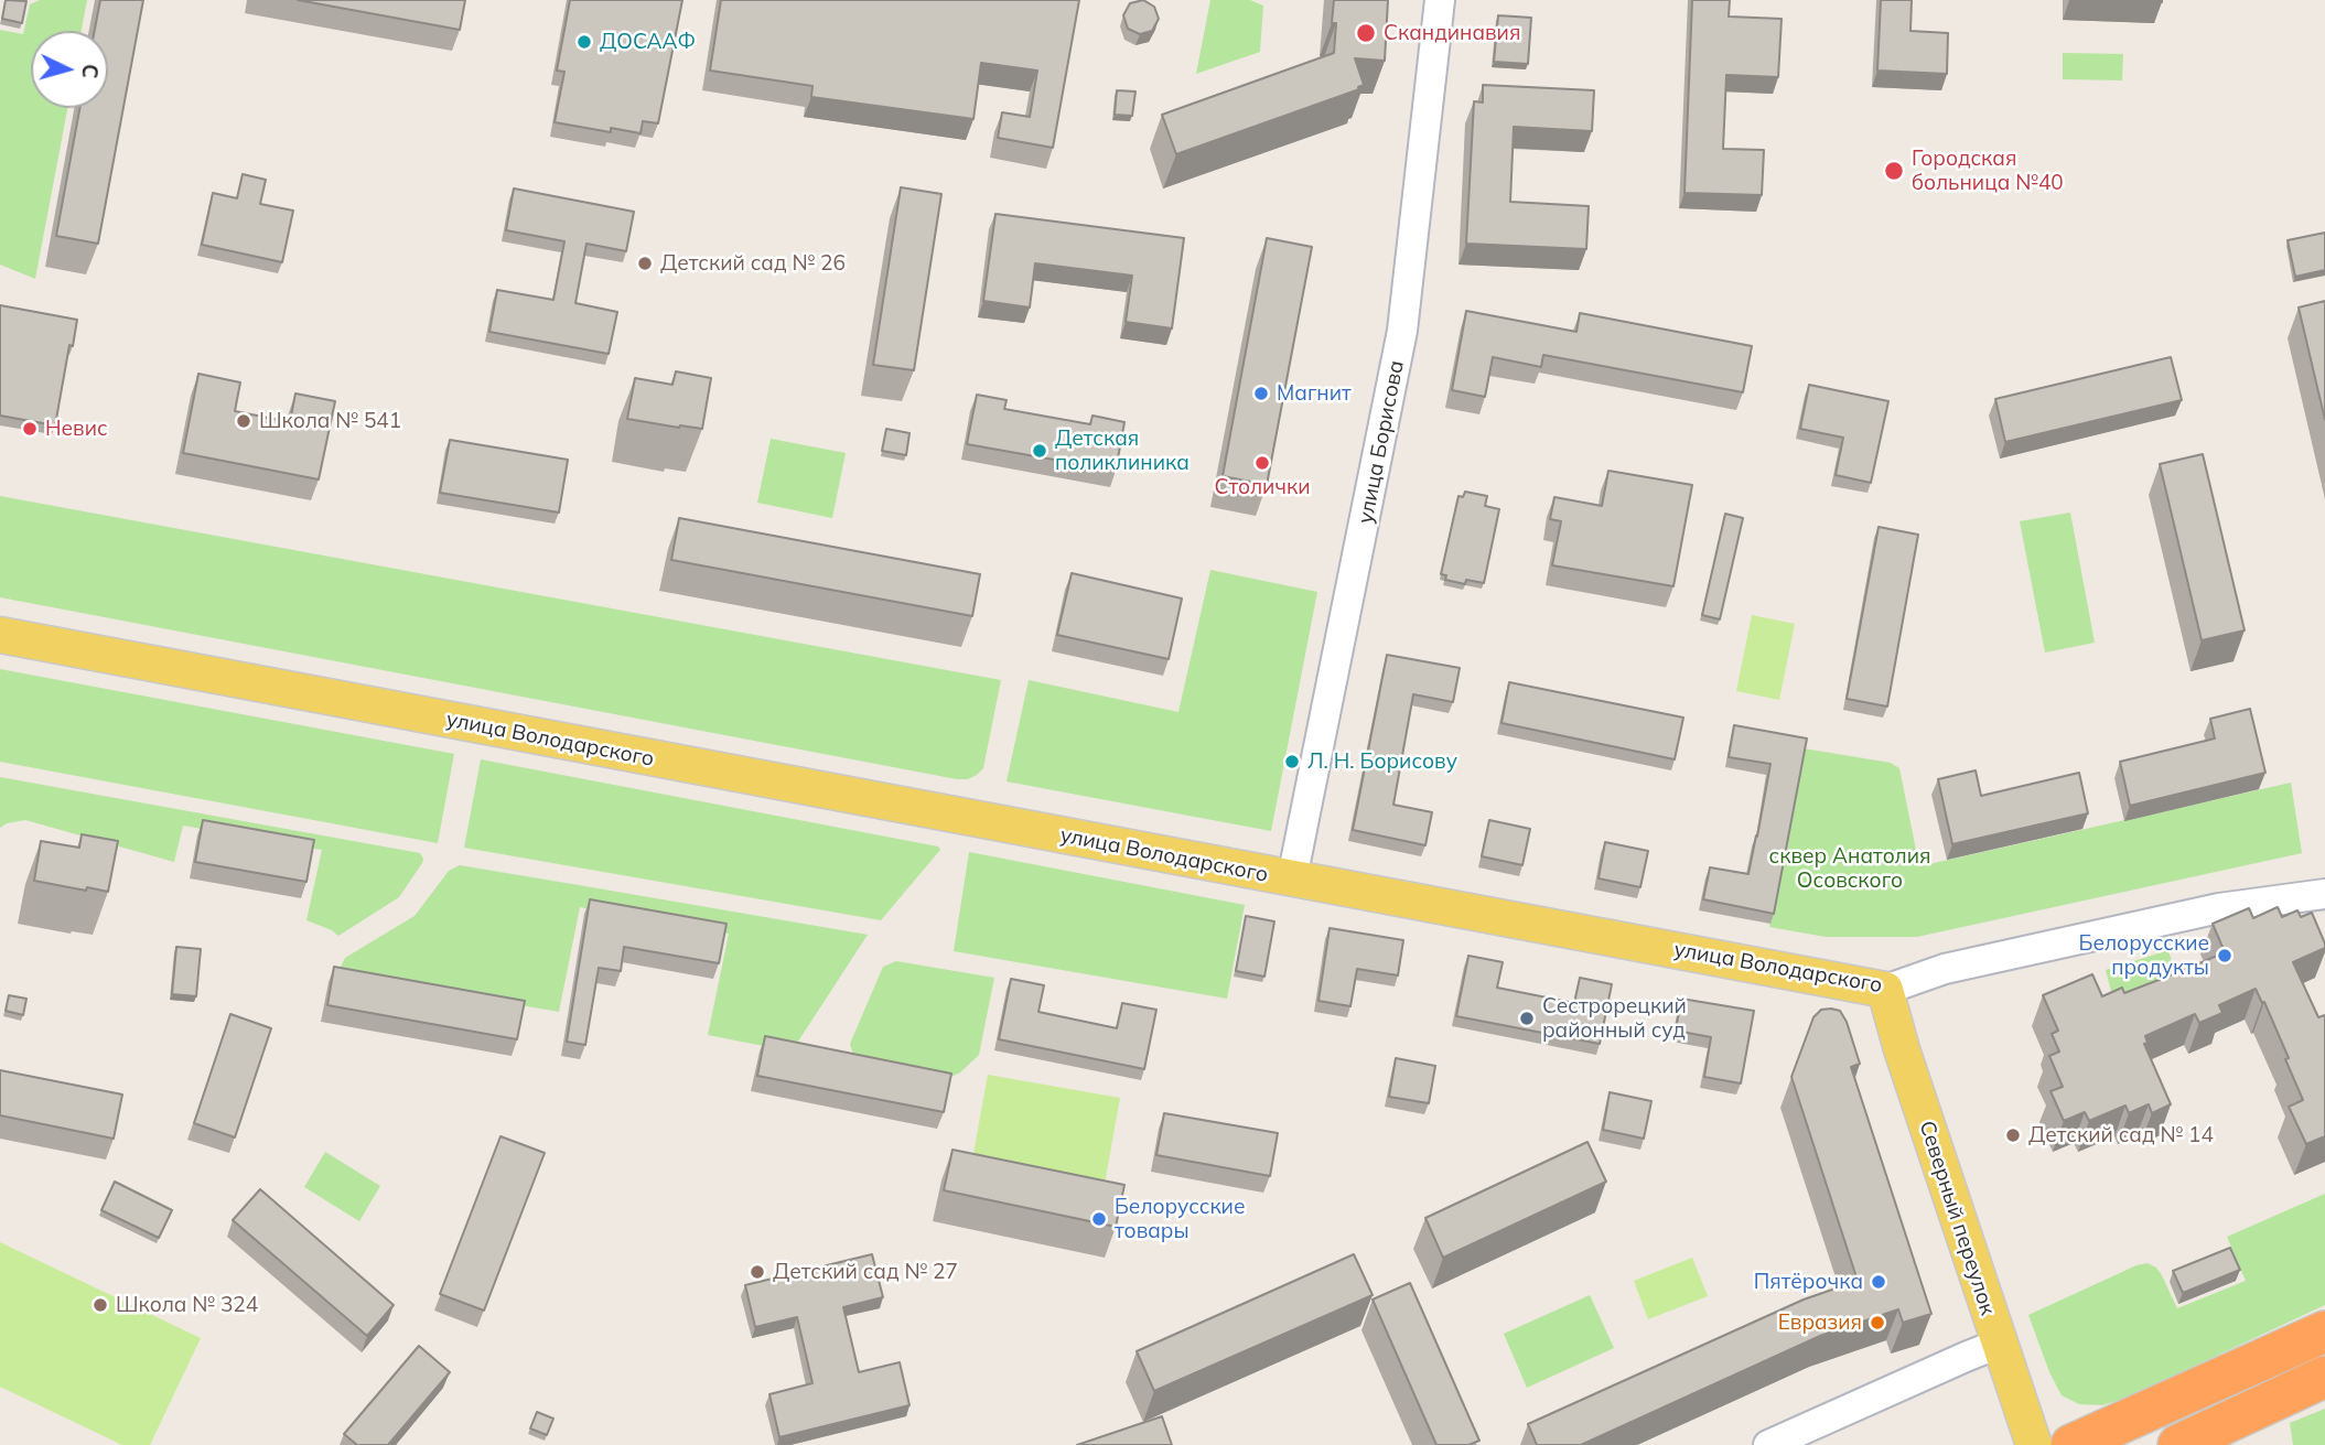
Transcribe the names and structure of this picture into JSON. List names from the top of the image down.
{
  "streets": {
    "main road": ["улица Володарского", "Северный переулок"],
    "street": ["улица Борисова"]
  },
  "crossings": [
    ["улица Борисова", "улица Володарского"],
    ["улица Володарского", "Северный переулок"]
  ],
  "parks": ["сквер Анатолия Осовского"],
  "places": [
    "Скандинавия",
    "ДОСААФ",
    "Городская больница №40",
    "Детский сад № 26",
    "Магнит",
    "Школа № 541",
    "Невис",
    "Детская поликлиника",
    "Столички",
    "Л. Н. Борисову",
    "Белорусские продукты",
    "Сестрорецкий районный суд",
    "Детский сад № 14",
    "Белорусские товары",
    "Детский сад № 27",
    "Пятёрочка",
    "Школа № 324",
    "Евразия"
  ],
  "north": "right"
}
